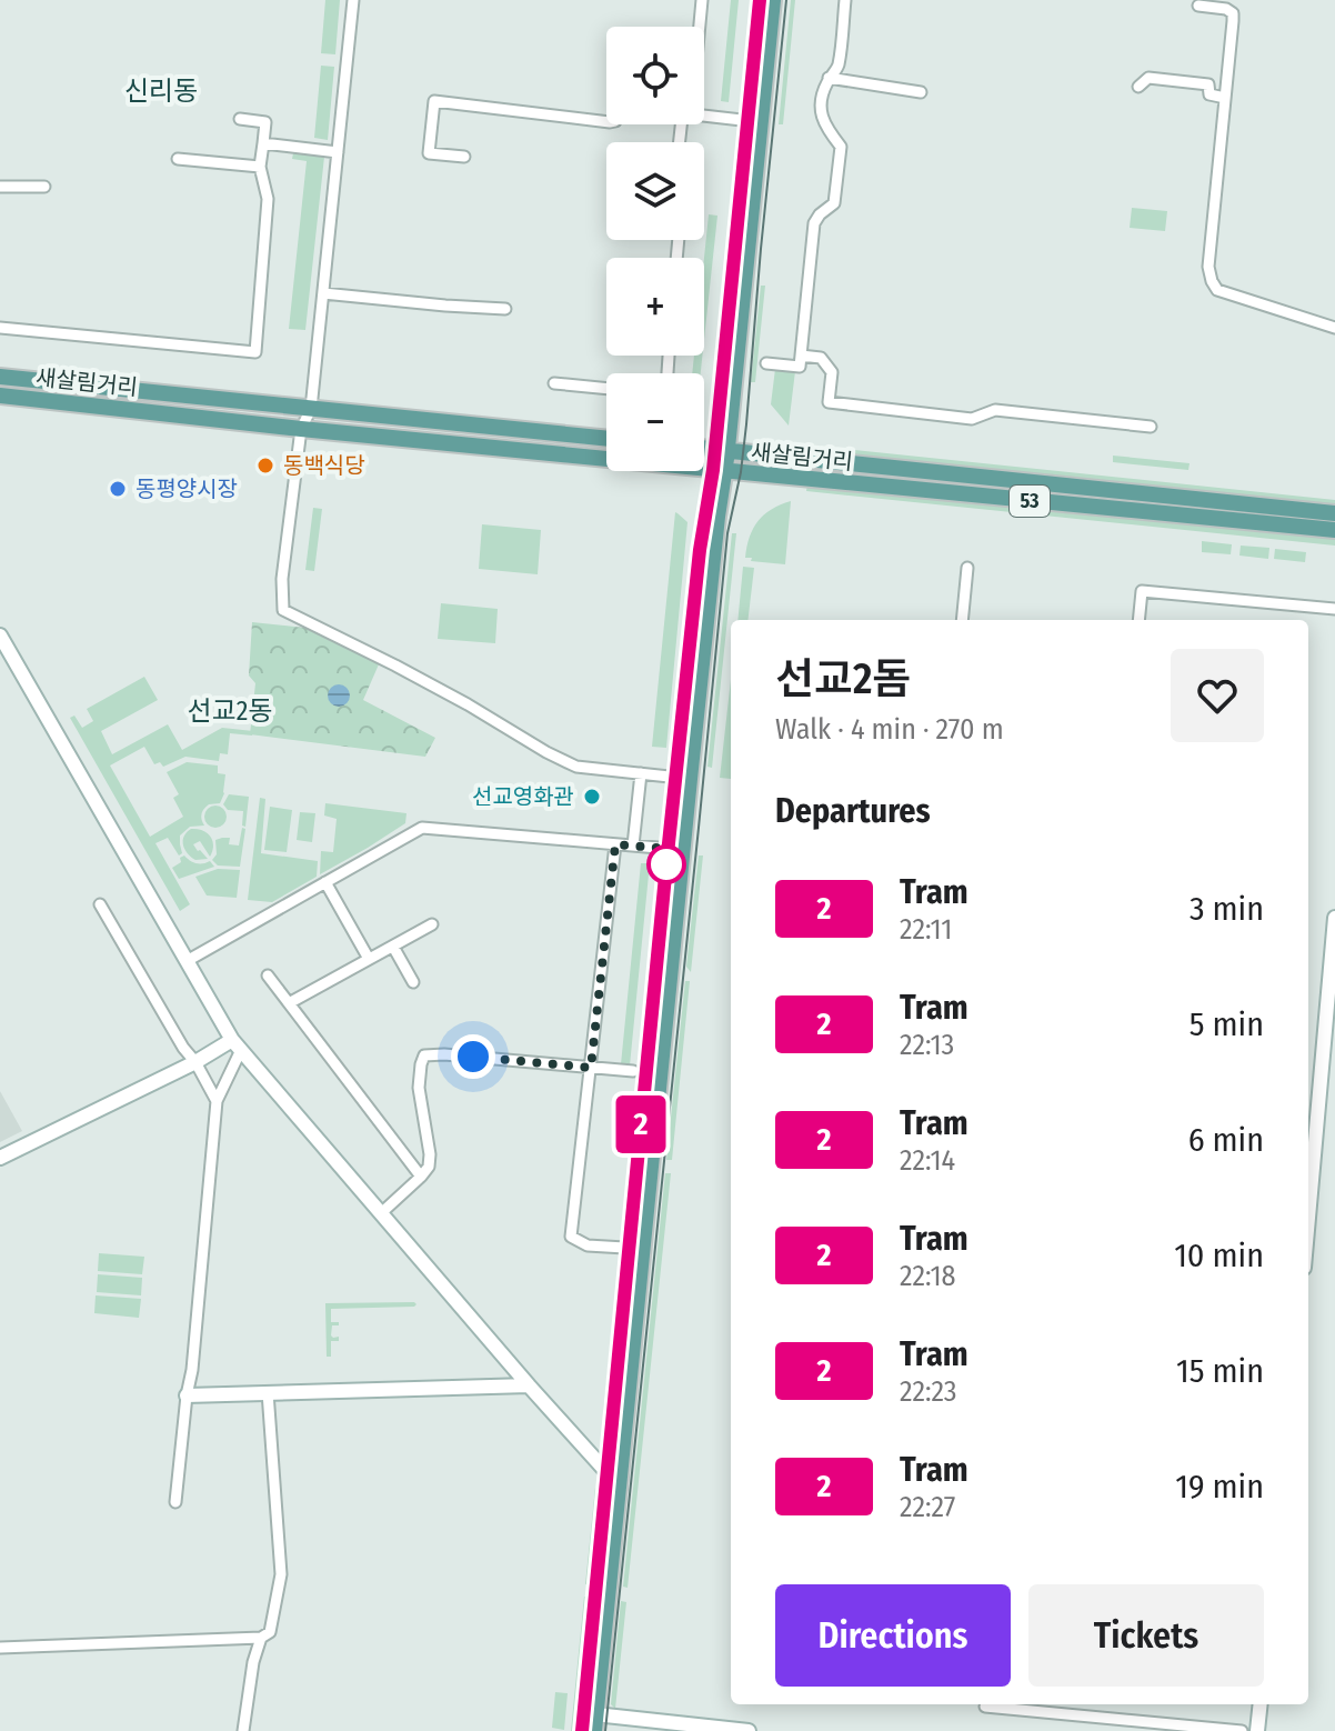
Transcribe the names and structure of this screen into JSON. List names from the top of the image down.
{
  "streets": {
    "main road": ["새살림거리", "53"]
  },
  "districts": ["신리동", "선교2동"],
  "places": ["동백식당", "동평양시장", "선교영화관"],
  "lines": ["tram line 2"],
  "page": {
    "on_map": "2",
    "map_buttons": ["+", "−"],
    "heading": [
      ["선교2돔", "Walk · 4 min · 270 m"],
      "Departures"
    ],
    "list": [
      {
        "mark": "2",
        "name": "Tram",
        "note": "22:11",
        "value": "3 min"
      },
      {
        "mark": "2",
        "name": "Tram",
        "note": "22:13",
        "value": "5 min"
      },
      {
        "mark": "2",
        "name": "Tram",
        "note": "22:14",
        "value": "6 min"
      },
      {
        "mark": "2",
        "name": "Tram",
        "note": "22:18",
        "value": "10 min"
      },
      {
        "mark": "2",
        "name": "Tram",
        "note": "22:23",
        "value": "15 min"
      },
      {
        "mark": "2",
        "name": "Tram",
        "note": "22:27",
        "value": "19 min"
      }
    ],
    "buttons": ["Directions", "Tickets"]
  }
}
